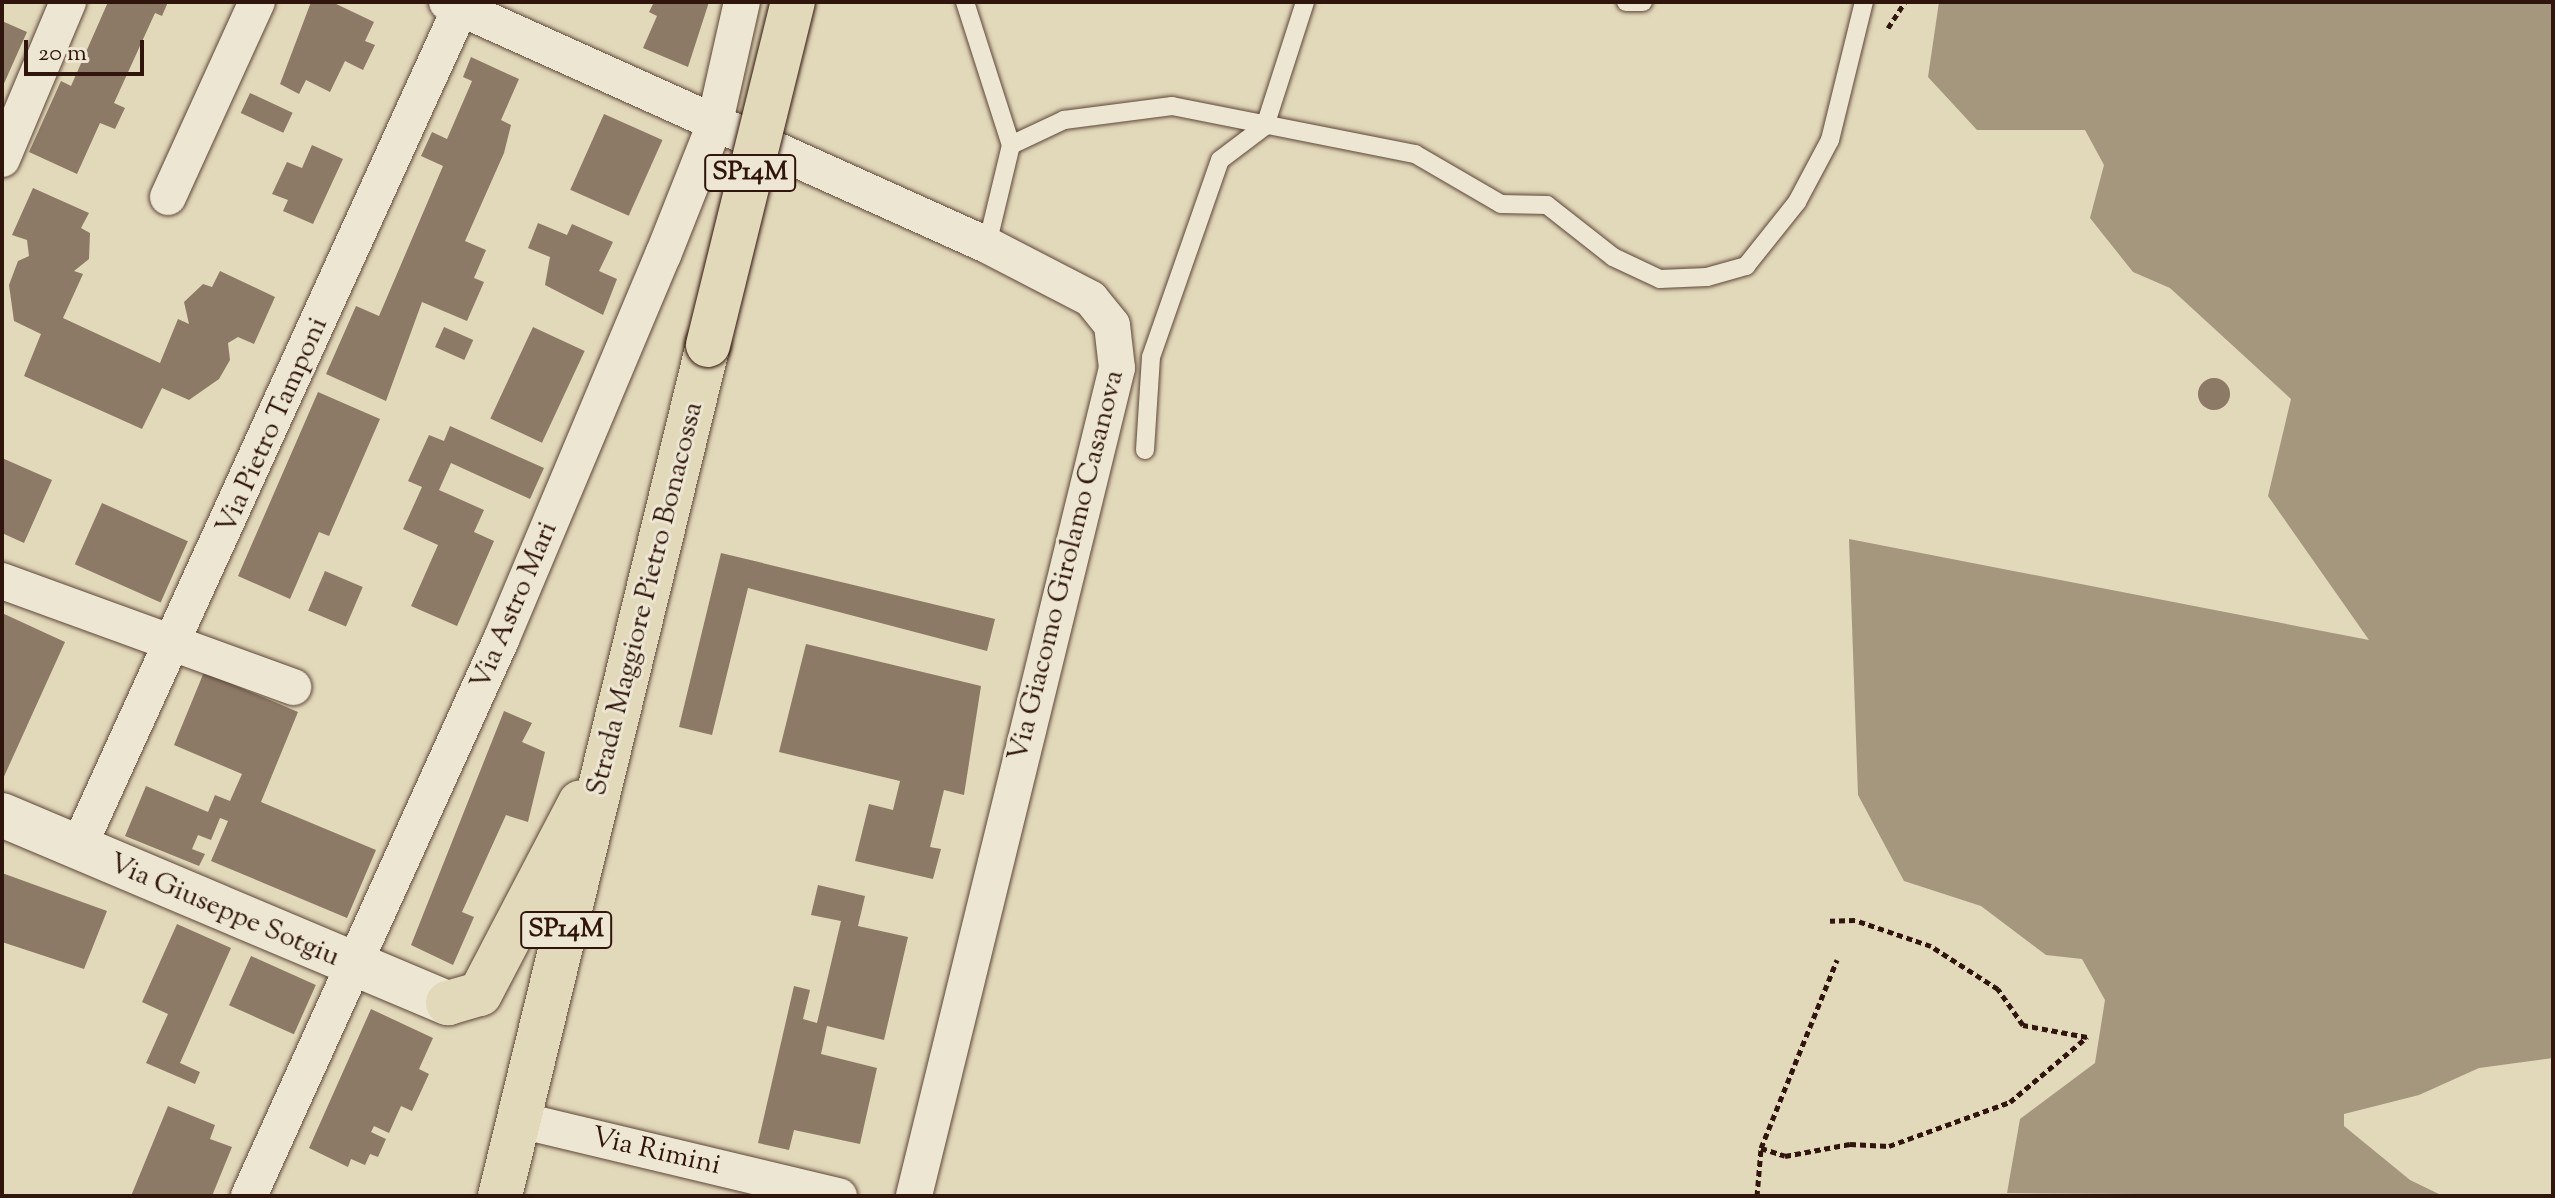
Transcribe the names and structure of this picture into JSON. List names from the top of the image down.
{
  "streets": {
    "main road": ["SP14M", "Strada Maggiore Pietro Bonacossa"],
    "street": [
      "Via Pietro Tamponi",
      "Via Giacomo Girolamo Casanova",
      "Via Astro Mari",
      "Via Giuseppe Sotgiu",
      "Via Rimini"
    ]
  },
  "crossings": [
    ["Via Pietro Tamponi", "Via Giacomo Girolamo Casanova"],
    ["Via Pietro Tamponi", "Via Giuseppe Sotgiu"],
    ["Via Giacomo Girolamo Casanova", "Via Astro Mari"],
    ["Strada Maggiore Pietro Bonacossa", "Via Rimini"],
    ["Via Astro Mari", "Via Giuseppe Sotgiu"]
  ],
  "scale_bar": "20 m"
}
